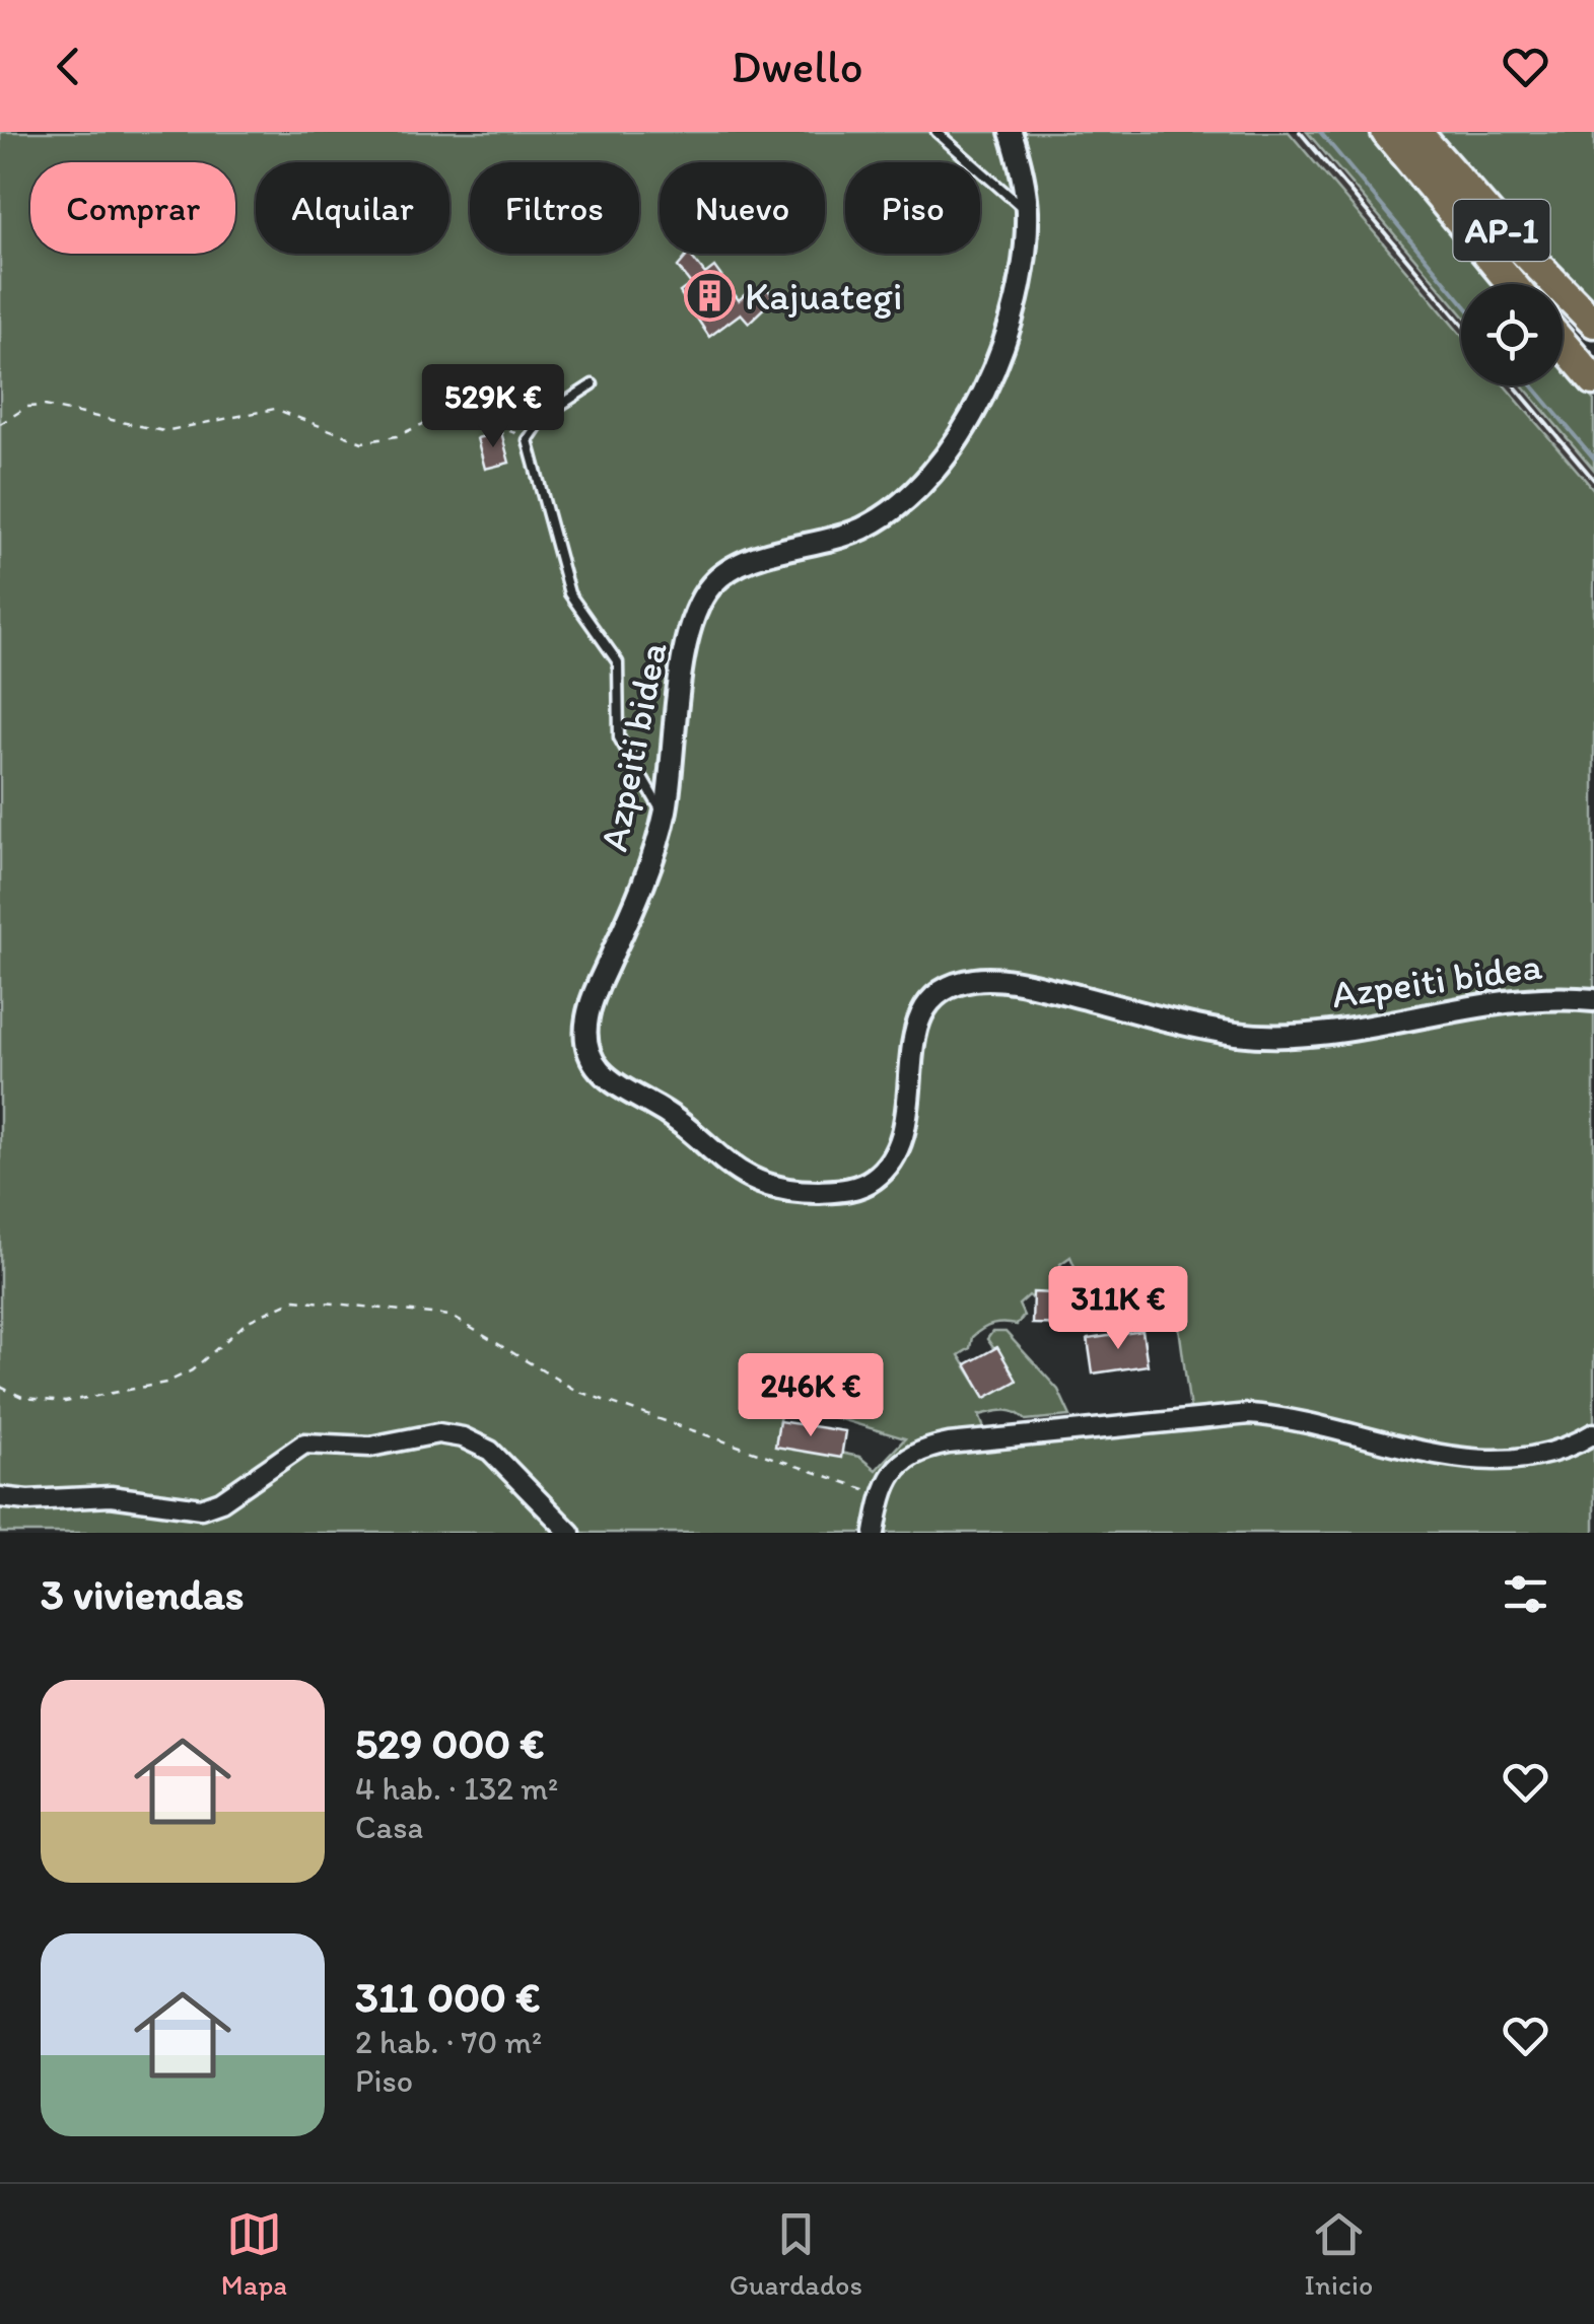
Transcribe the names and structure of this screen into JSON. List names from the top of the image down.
{
  "streets": {
    "highway": ["AP-1"],
    "main road": ["Azpeiti bidea"]
  },
  "places": {
    "building": ["Kajuategi"]
  },
  "page": {
    "header": "Dwello",
    "chip": [
      "Comprar",
      "Alquilar",
      "Filtros",
      "Nuevo",
      "Piso"
    ],
    "price": ["529K €", "311K €", "246K €"],
    "heading": "3 viviendas",
    "list": [
      {
        "name": "529 000 €",
        "note": "4 hab. · 132 m² · Casa"
      },
      {
        "name": "311 000 €",
        "note": "2 hab. · 70 m² · Piso"
      }
    ],
    "tabs": ["Mapa", "Guardados", "Inicio"]
  }
}
